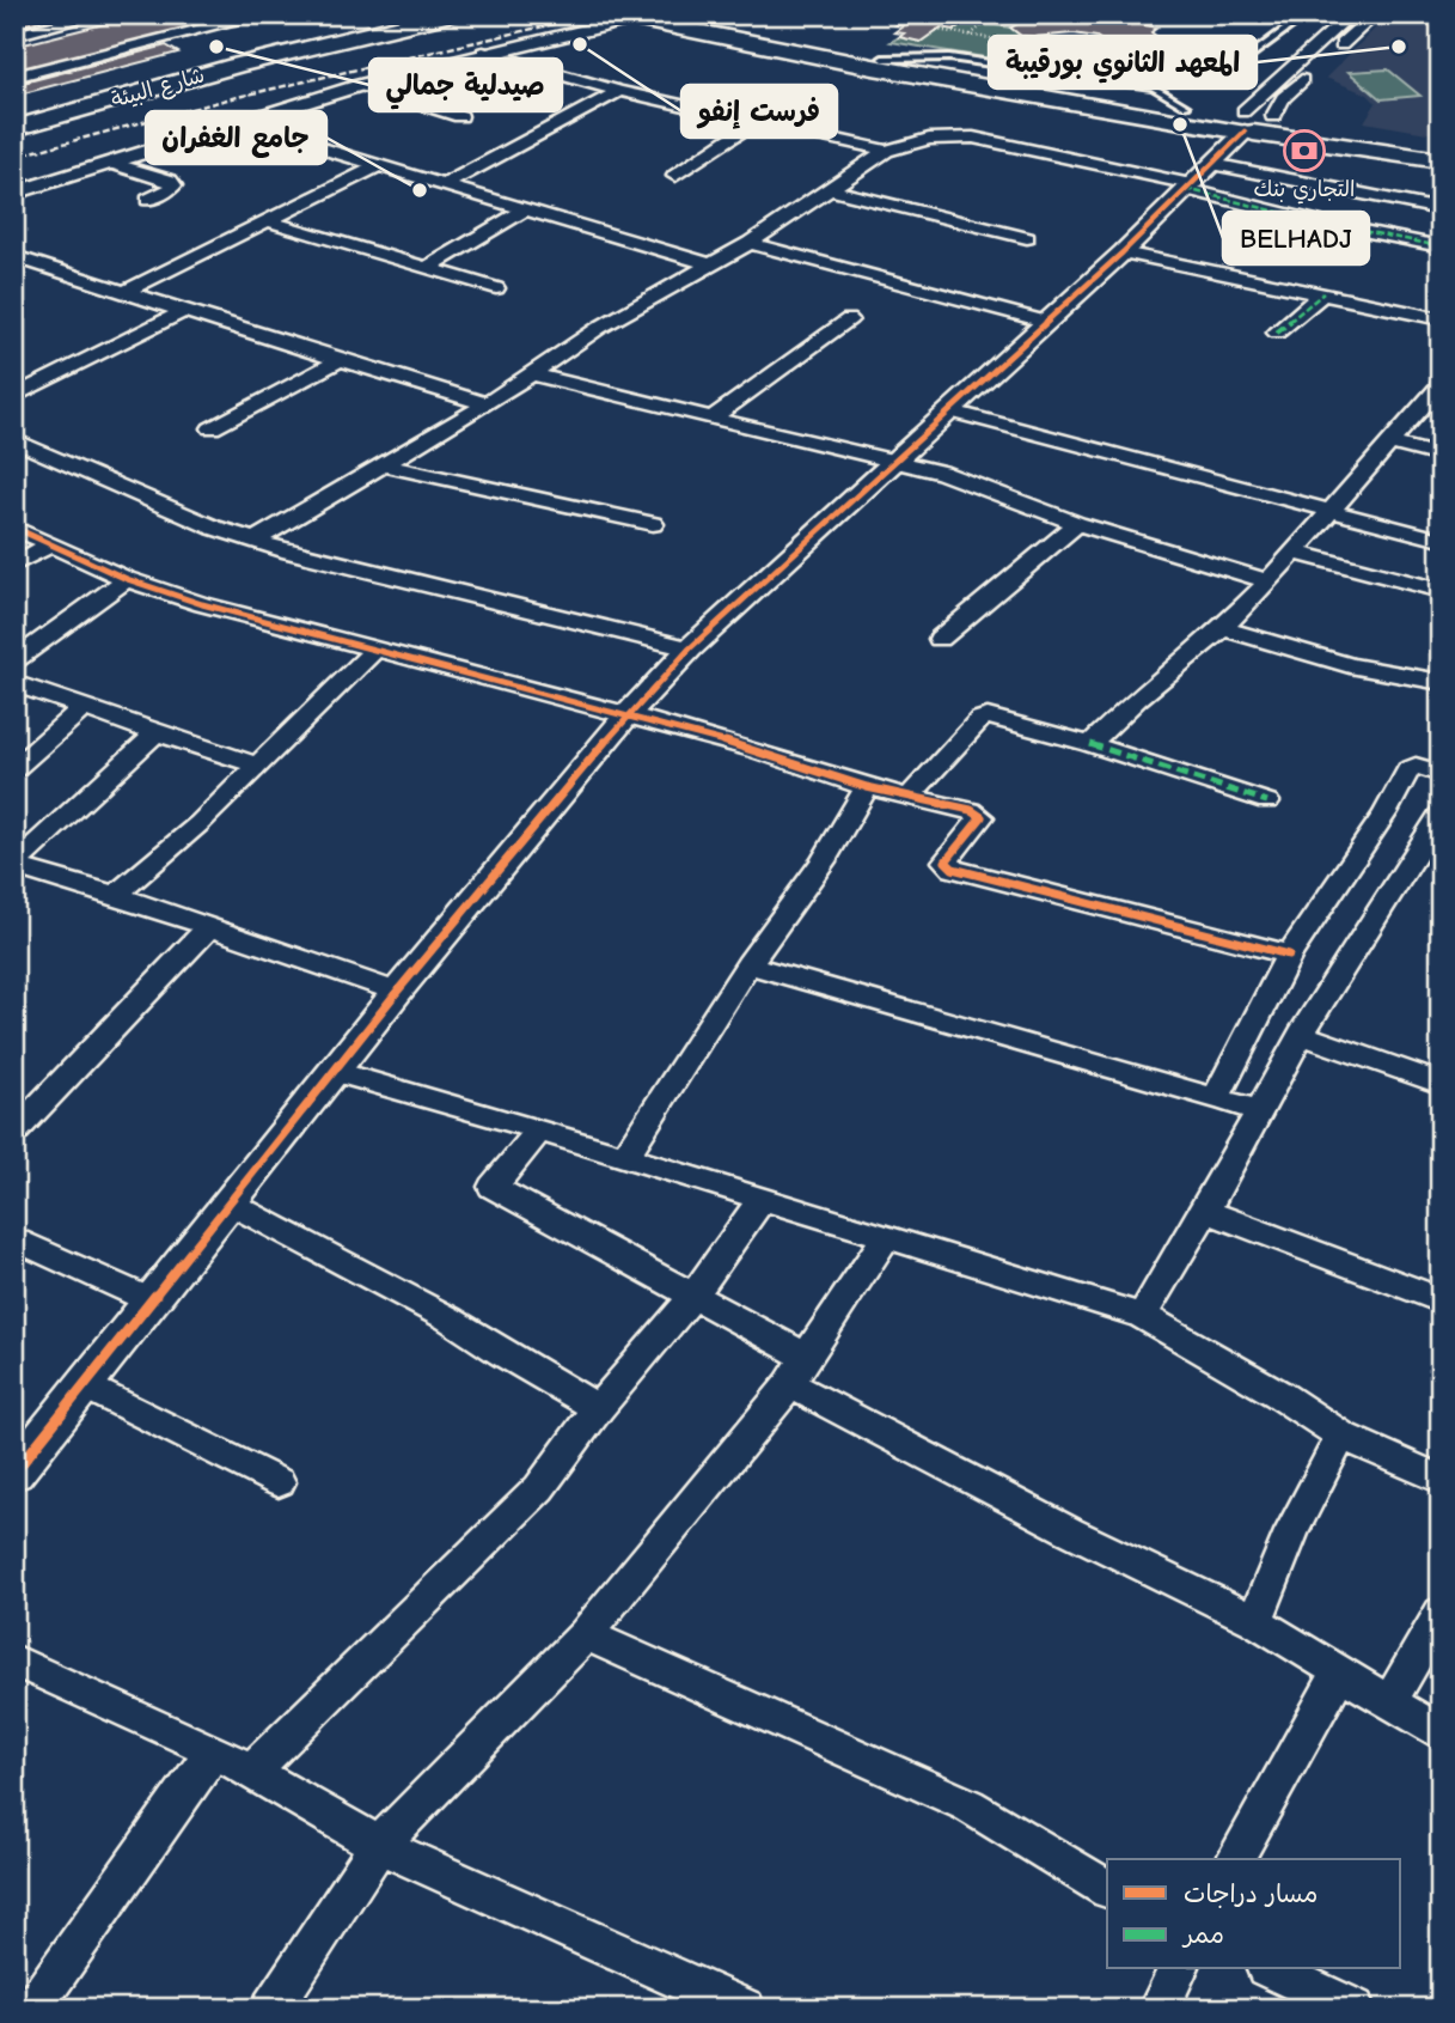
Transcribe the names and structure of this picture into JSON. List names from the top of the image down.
{
  "streets": {
    "main road": ["شارع البيئة"]
  },
  "places": {
    "other": [
      "فرست إنفو",
      "صيدلية جمالي",
      "المعهد الثانوي بورقيبة",
      "BELHADJ",
      "جامع الغفران"
    ],
    "bank": ["التجاري بنك"]
  },
  "legend": ["مسار دراجات", "ممر"]
}
